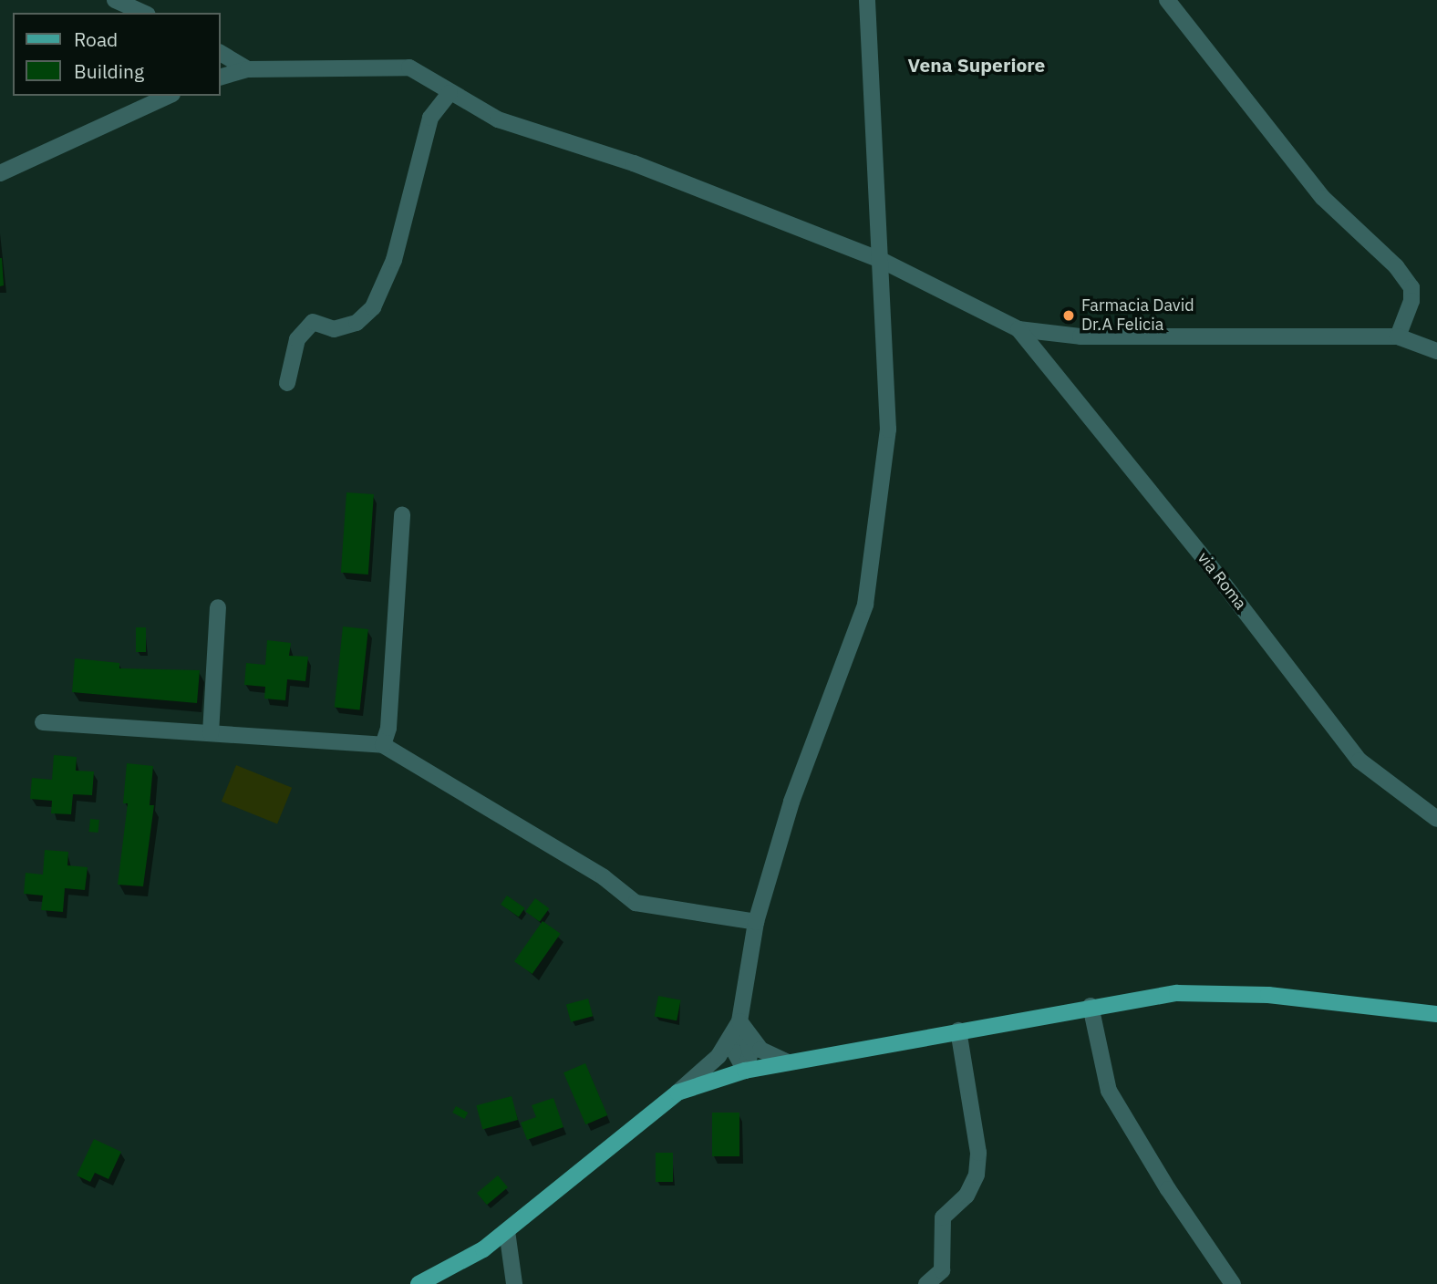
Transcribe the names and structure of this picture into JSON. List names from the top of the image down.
{
  "streets": {
    "street": ["via Roma"]
  },
  "districts": ["Vena Superiore"],
  "places": ["Farmacia David Dr.A Felicia"],
  "legend": ["Road", "Building"]
}
